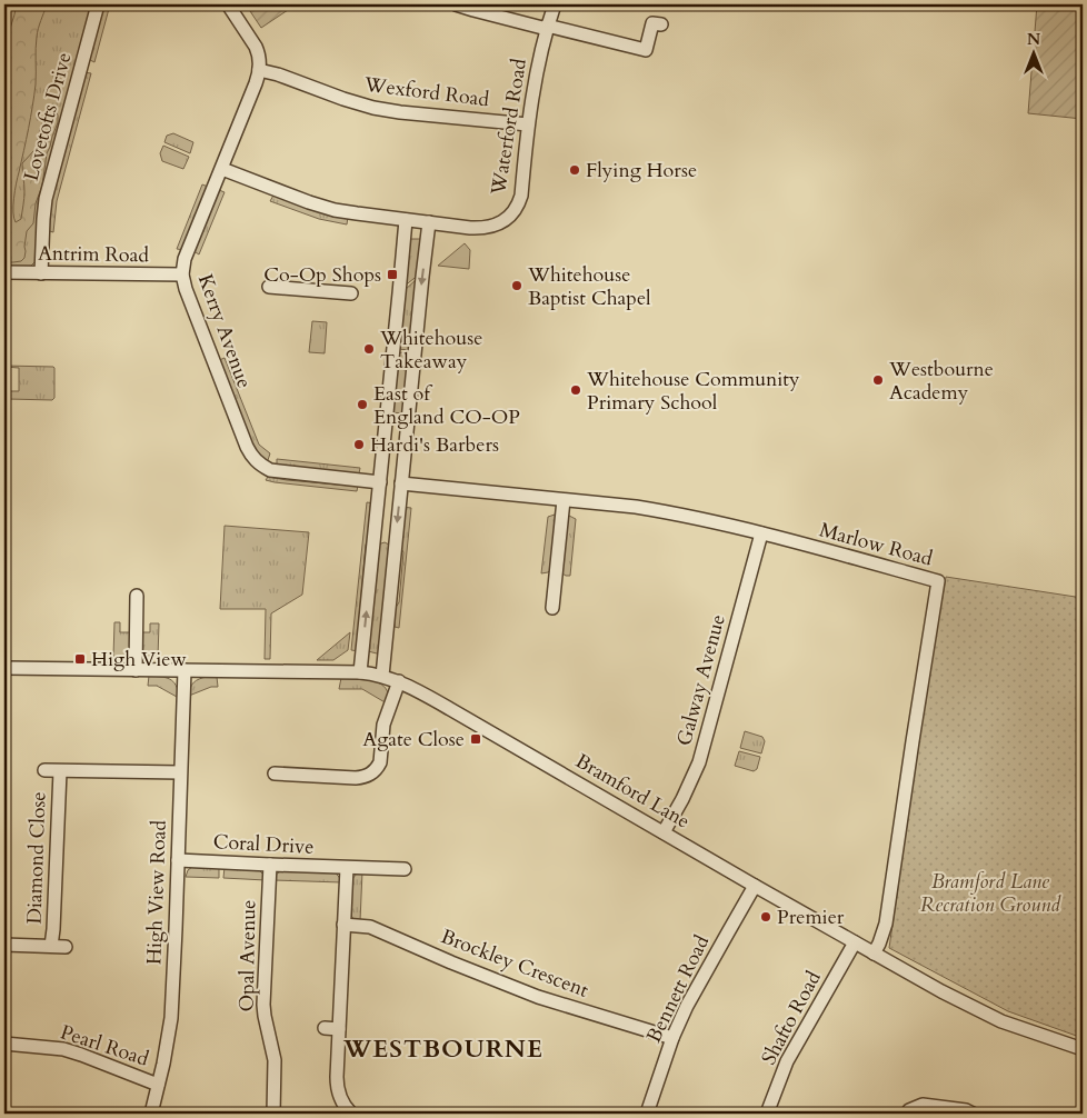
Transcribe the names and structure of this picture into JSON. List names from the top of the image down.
{
  "streets": {
    "street": [
      "Wexford Road",
      "Lovetofts Drive",
      "Waterford Road",
      "Antrim Road",
      "Kerry Avenue",
      "Marlow Road",
      "Galway Avenue",
      "Bramford Lane",
      "Coral Drive",
      "Diamond Close",
      "High View Road",
      "Opal Avenue",
      "Brockley Crescent",
      "Bennett Road",
      "Shafto Road",
      "Pearl Road"
    ]
  },
  "crossings": [
    ["Wexford Road", "Waterford Road"],
    ["Wexford Road", "Kerry Avenue"],
    ["Lovetofts Drive", "Antrim Road"],
    ["Waterford Road", "Kerry Avenue"],
    ["Antrim Road", "Kerry Avenue"],
    ["Marlow Road", "Galway Avenue"],
    ["Marlow Road", "Bramford Lane"],
    ["Galway Avenue", "Bramford Lane"],
    ["Bramford Lane", "High View Road"],
    ["Bramford Lane", "Bennett Road"],
    ["Bramford Lane", "Shafto Road"],
    ["Coral Drive", "High View Road"],
    ["Coral Drive", "Opal Avenue"],
    ["Diamond Close", "High View Road"],
    ["High View Road", "Pearl Road"],
    ["Brockley Crescent", "Bennett Road"]
  ],
  "districts": ["WESTBOURNE"],
  "parks": ["Bramford Lane Recration Ground"],
  "places": {
    "other": [
      "Flying Horse",
      "Whitehouse Baptist Chapel",
      "Whitehouse Takeaway",
      "Westbourne Academy",
      "Whitehouse Community Primary School",
      "East of England CO-OP",
      "Hardi's Barbers",
      "Premier"
    ],
    "transit": ["Co-Op Shops", "High View", "Agate Close"]
  },
  "north": "top"
}
